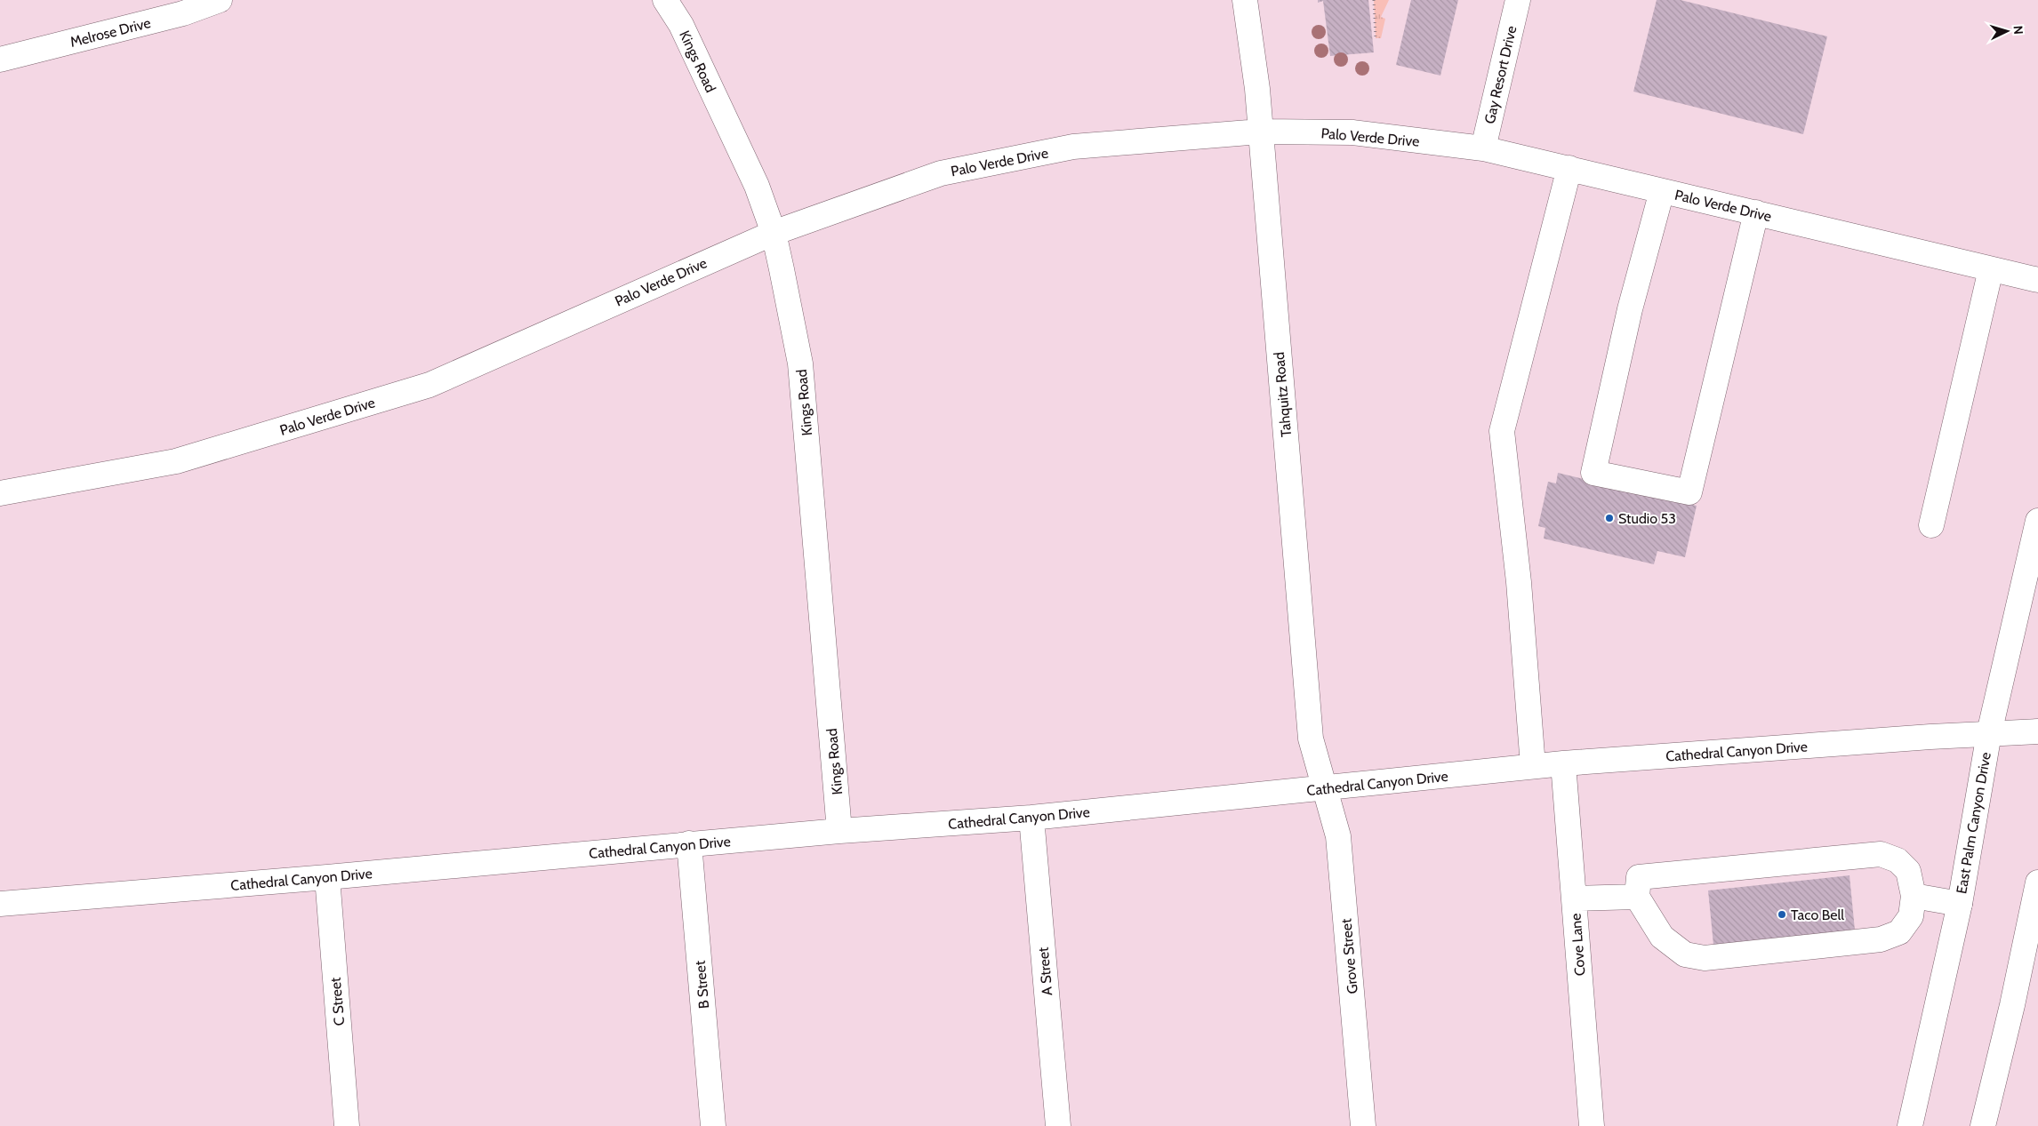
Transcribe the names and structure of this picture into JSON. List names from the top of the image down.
{
  "streets": {
    "street": [
      "Melrose Drive",
      "Kings Road",
      "Gay Resort Drive",
      "Palo Verde Drive",
      "Tahquitz Road",
      "Cathedral Canyon Drive",
      "East Palm Canyon Drive",
      "Cove Lane",
      "Grove Street",
      "A Street",
      "B Street",
      "C Street"
    ]
  },
  "crossings": [
    ["Kings Road", "Palo Verde Drive"],
    ["Kings Road", "Cathedral Canyon Drive"],
    ["Gay Resort Drive", "Palo Verde Drive"],
    ["Palo Verde Drive", "Tahquitz Road"],
    ["Tahquitz Road", "Cathedral Canyon Drive"],
    ["Tahquitz Road", "Grove Street"],
    ["Cathedral Canyon Drive", "East Palm Canyon Drive"],
    ["Cathedral Canyon Drive", "Cove Lane"],
    ["Cathedral Canyon Drive", "Grove Street"],
    ["Cathedral Canyon Drive", "A Street"],
    ["Cathedral Canyon Drive", "B Street"],
    ["Cathedral Canyon Drive", "C Street"]
  ],
  "places": ["Studio 53", "Taco Bell"],
  "north": "right"
}
